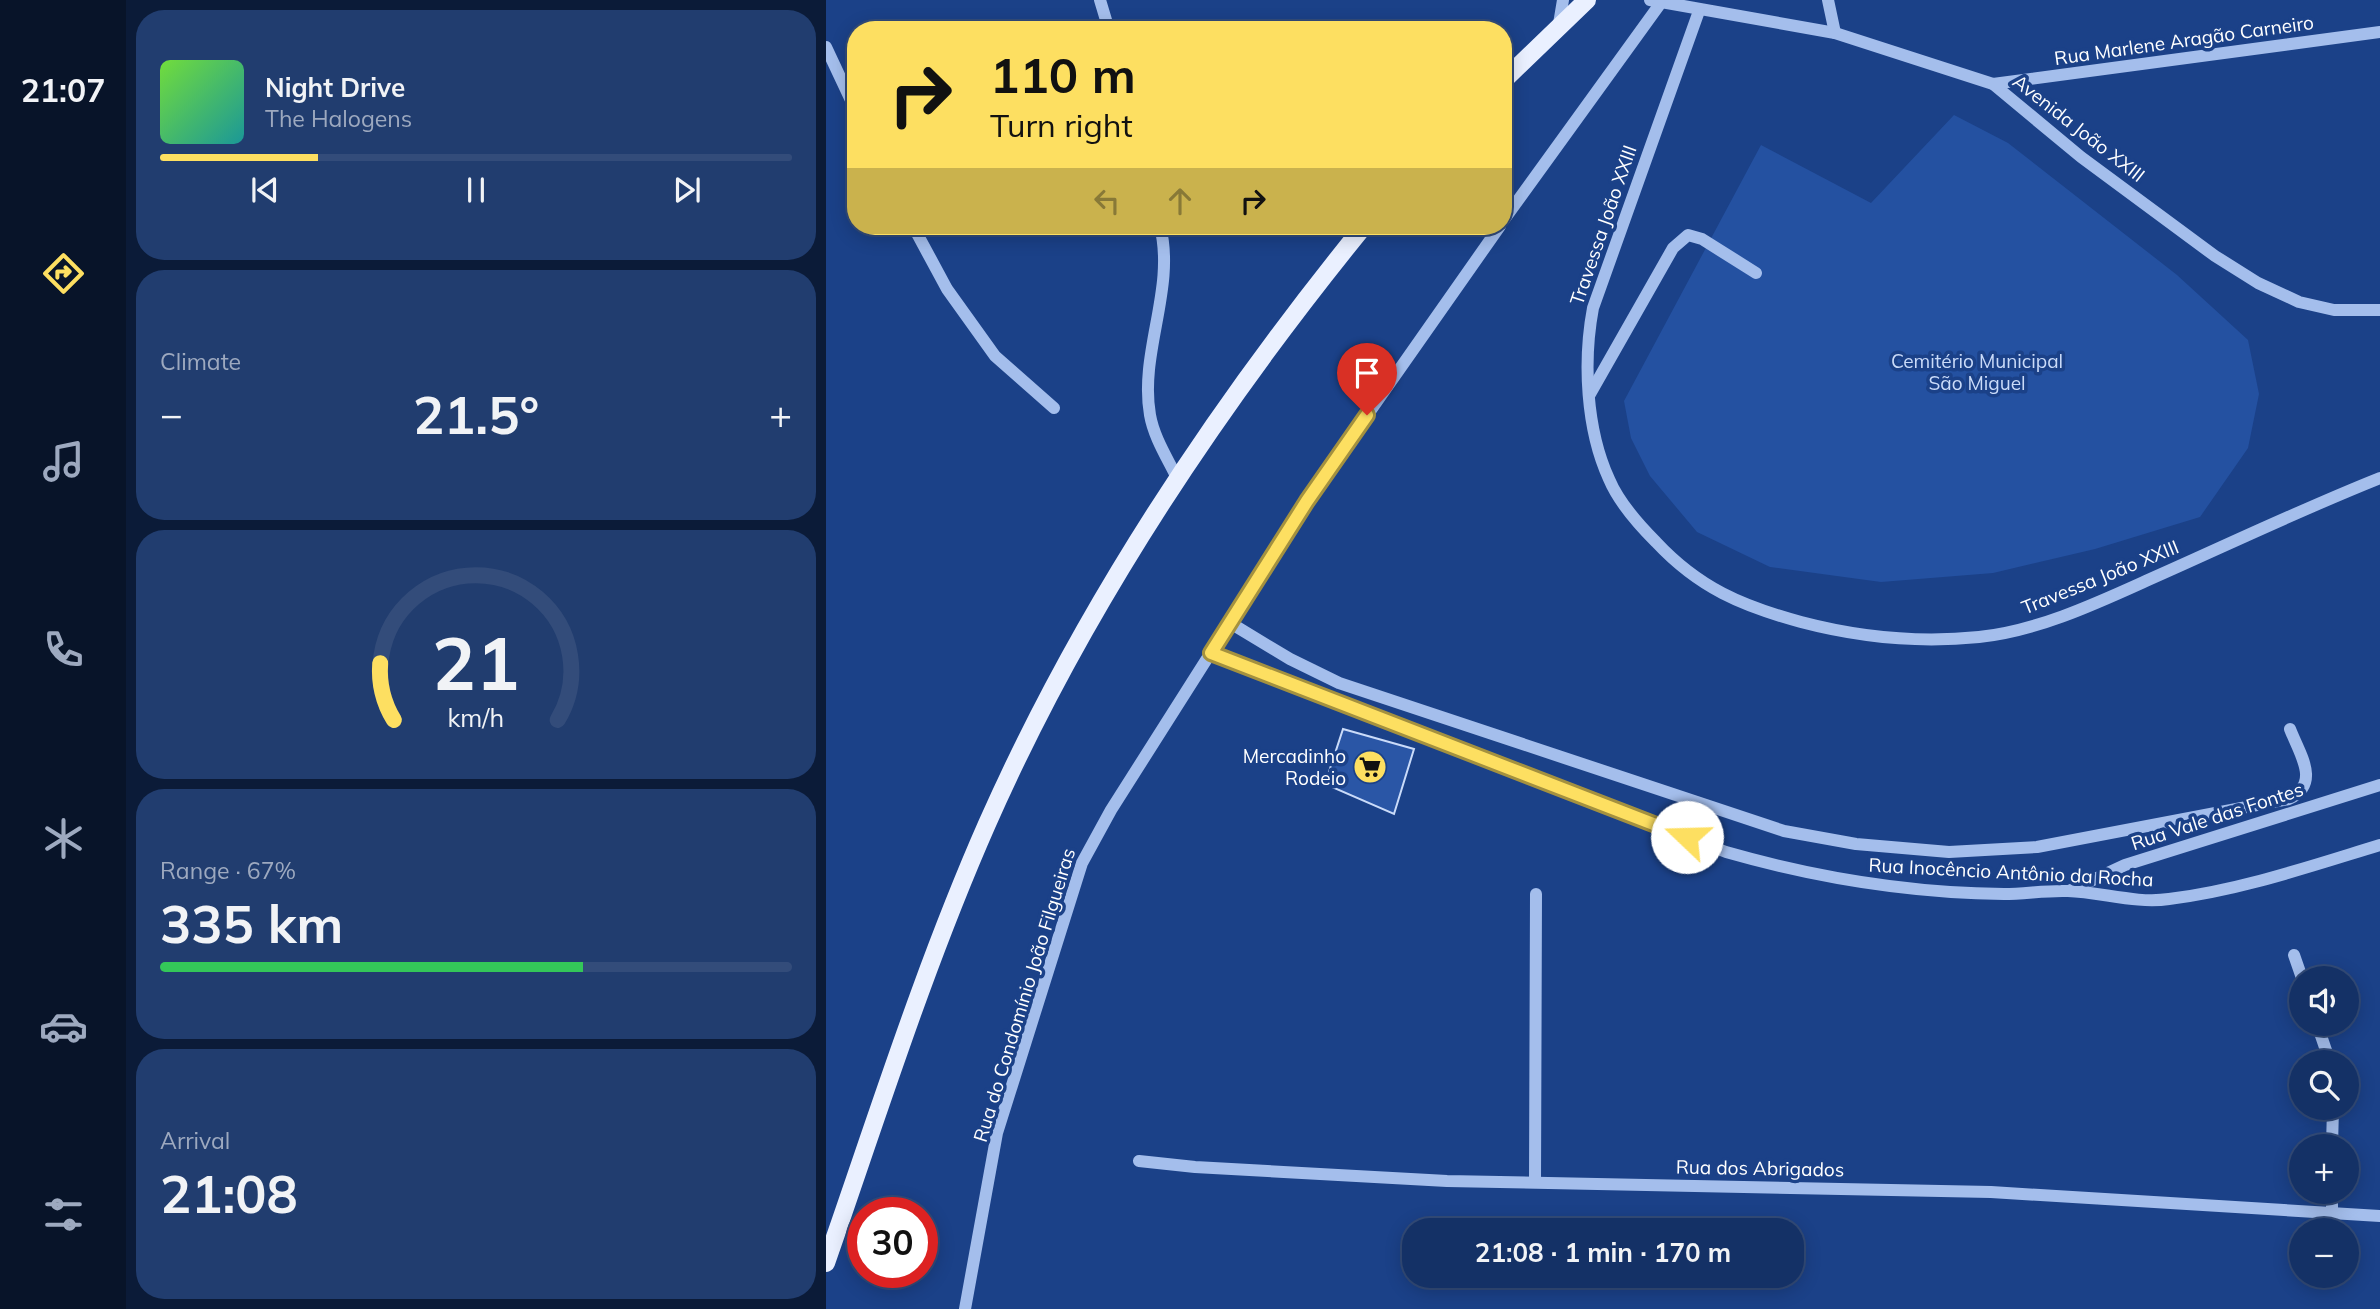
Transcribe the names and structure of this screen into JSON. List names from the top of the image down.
{
  "streets": {
    "street": [
      "Rua Marlene Aragão Carneiro",
      "Avenida João XXIII",
      "Travessa João XXIII",
      "Rua Vale das Fontes",
      "Rua Inocêncio Antônio da Rocha",
      "Rua do Condomínio João Filgueiras",
      "Rua dos Abrigados"
    ]
  },
  "crossings": [
    ["Rua Marlene Aragão Carneiro", "Avenida João XXIII"],
    ["Avenida João XXIII", "Travessa João XXIII"],
    ["Rua Vale das Fontes", "Rua Inocêncio Antônio da Rocha"],
    ["Rua Inocêncio Antônio da Rocha", "Rua do Condomínio João Filgueiras"]
  ],
  "parks": ["Cemitério Municipal São Miguel"],
  "places": {
    "supermarket": ["Mercadinho Rodeio"]
  },
  "page": {
    "tabs": "21:07",
    "turn": ["110 m", "Turn right"],
    "song": ["Night Drive", "The Halogens"],
    "tile": [
      "Climate",
      ["Range · 67%", "335 km"],
      ["Arrival", "21:08"]
    ],
    "heat": ["−", "21.5°", "+"],
    "map_buttons": ["+", "−"],
    "limit": "30",
    "trip": "21:08 · 1 min · 170 m",
    "gauge": ["21", "km/h"]
  }
}
